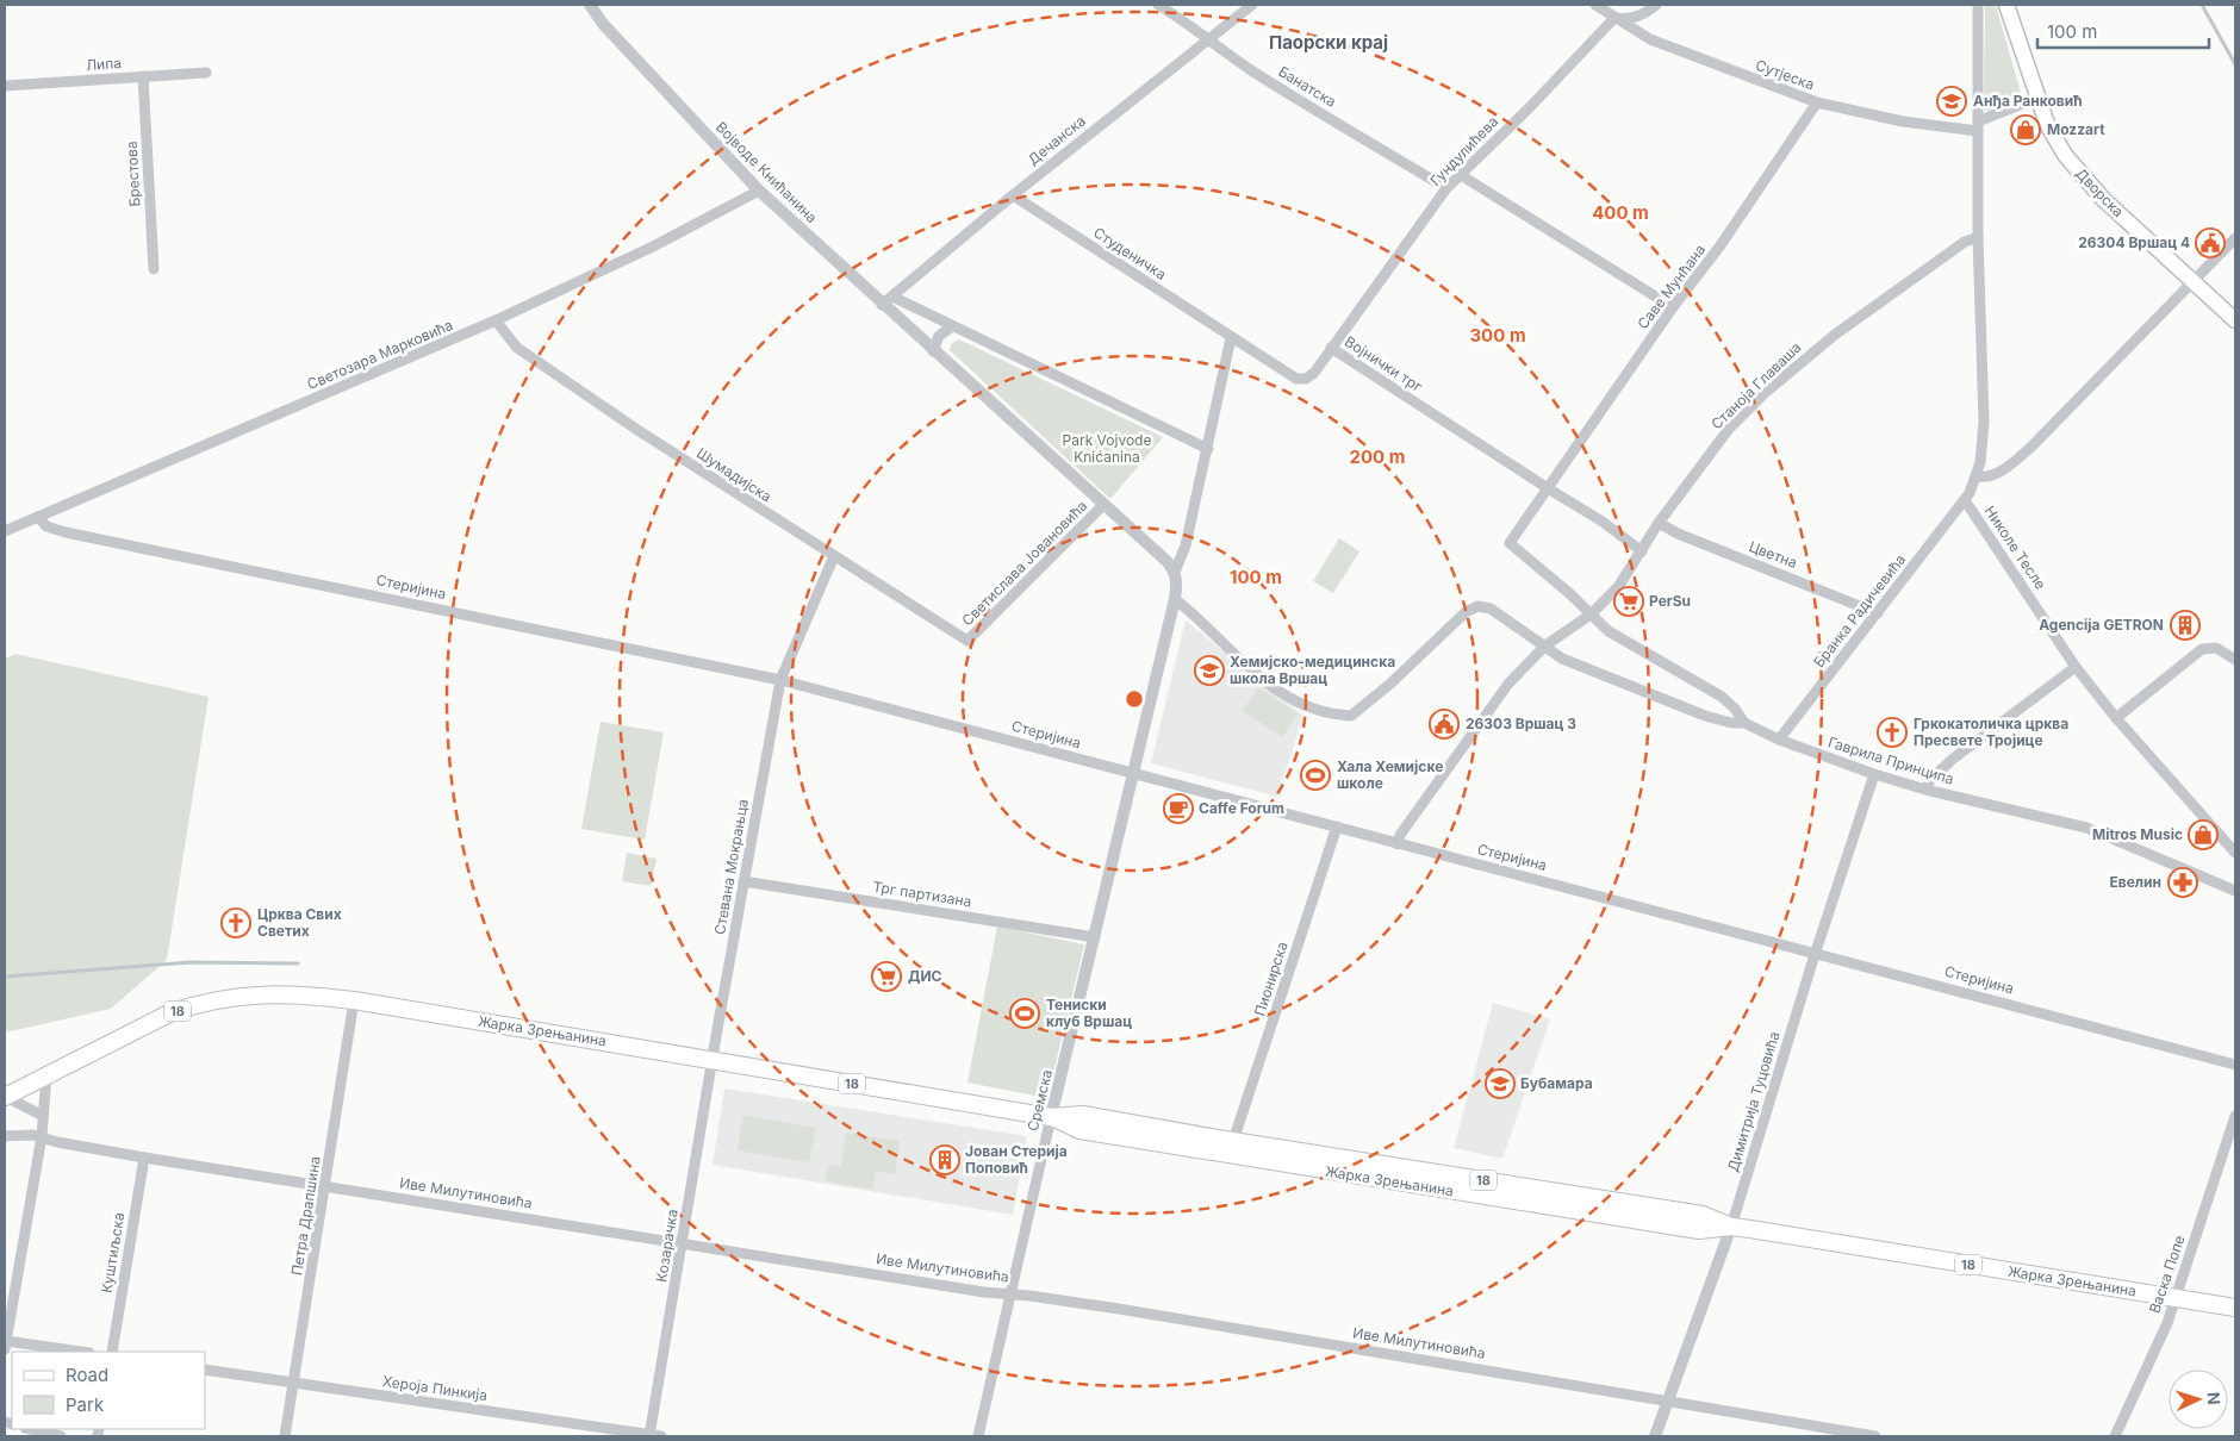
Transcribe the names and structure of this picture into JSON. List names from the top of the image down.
{
  "streets": {
    "main road": ["Дворска", "18", "Жарка Зрењанина"],
    "street": [
      "Липа",
      "Сутјеска",
      "Банатска",
      "Дечанска",
      "Гундулићева",
      "Војводе Книћанина",
      "Брестова",
      "Студеничка",
      "Саве Мунћана",
      "Светозара Марковића",
      "Војнички трг",
      "Станоја Главаша",
      "Шумадијска",
      "Николе Тесле",
      "Цветна",
      "Светислава Јовановића",
      "Стеријина",
      "Бранка Радичевића",
      "Гаврила Принципа",
      "Стевана Мокрањца",
      "Трг партизана",
      "Пионирска",
      "Сремска",
      "Димитрија Туцовића",
      "Иве Милутиновића",
      "Петра Драпшина",
      "Козарачка",
      "Куштиљска",
      "Васка Попе",
      "Хероја Пинкија"
    ]
  },
  "crossings": [
    ["Липа", "Брестова"],
    ["Сутјеска", "Гундулићева"],
    ["Сутјеска", "Саве Мунћана"],
    ["Сутјеска", "Николе Тесле"],
    ["Банатска", "Дечанска"],
    ["Банатска", "Гундулићева"],
    ["Дечанска", "Војводе Книћанина"],
    ["Дечанска", "Студеничка"],
    ["Гундулићева", "Војнички трг"],
    ["Војводе Книћанина", "Светозара Марковића"],
    ["Војводе Книћанина", "Светислава Јовановића"],
    ["Студеничка", "Војнички трг"],
    ["Саве Мунћана", "Војнички трг"],
    ["Светозара Марковића", "Шумадијска"],
    ["Светозара Марковића", "Стеријина"],
    ["Војнички трг", "Станоја Главаша"],
    ["Станоја Главаша", "Николе Тесле"],
    ["Станоја Главаша", "Цветна"],
    ["Станоја Главаша", "Стеријина"],
    ["Станоја Главаша", "Гаврила Принципа"],
    ["Шумадијска", "Светислава Јовановића"],
    ["Николе Тесле", "Бранка Радичевића"],
    ["Цветна", "Бранка Радичевића"],
    ["Стеријина", "Стевана Мокрањца"],
    ["Стеријина", "Пионирска"],
    ["Стеријина", "Сремска"],
    ["Стеријина", "Димитрија Туцовића"],
    ["Бранка Радичевића", "Гаврила Принципа"],
    ["Гаврила Принципа", "Димитрија Туцовића"],
    ["Стевана Мокрањца", "Трг партизана"],
    ["Стевана Мокрањца", "Жарка Зрењанина"],
    ["Стевана Мокрањца", "Козарачка"],
    ["Трг партизана", "Сремска"],
    ["Пионирска", "Жарка Зрењанина"],
    ["18", "Жарка Зрењанина"],
    ["Жарка Зрењанина", "Сремска"],
    ["Жарка Зрењанина", "Димитрија Туцовића"],
    ["Жарка Зрењанина", "Петра Драпшина"],
    ["Жарка Зрењанина", "Козарачка"],
    ["Жарка Зрењанина", "Васка Попе"],
    ["Сремска", "Иве Милутиновића"],
    ["Димитрија Туцовића", "Иве Милутиновића"],
    ["Иве Милутиновића", "Петра Драпшина"],
    ["Иве Милутиновића", "Козарачка"],
    ["Иве Милутиновића", "Куштиљска"],
    ["Петра Драпшина", "Хероја Пинкија"],
    ["Козарачка", "Хероја Пинкија"]
  ],
  "districts": ["Паорски крај"],
  "parks": ["Park Vojvode Knićanina"],
  "places": {
    "school or university": ["Анђа Ранковић", "Хемијско-медицинска школа Вршац", "Бубамара"],
    "shop": ["Mozzart", "Mitros Music"],
    "public building": ["26304 Вршац 4", "26303 Вршац 3"],
    "supermarket": ["PerSu", "ДИС"],
    "building": ["Agencija GETRON", "Јован Стерија Поповић"],
    "church": ["Гркокатоличка црква Пресвете Тројице", "Црква Свих Светих"],
    "sports": ["Хала Хемијске школе", "Тениски клуб Вршац"],
    "cafe": ["Caffe Forum"],
    "pharmacy": ["Евелин"]
  },
  "legend": ["Road", "Park"],
  "scale_bar": "100 m",
  "north": "right",
  "rings": [
    "400 m",
    "300 m",
    "200 m",
    "100 m"
  ]
}
